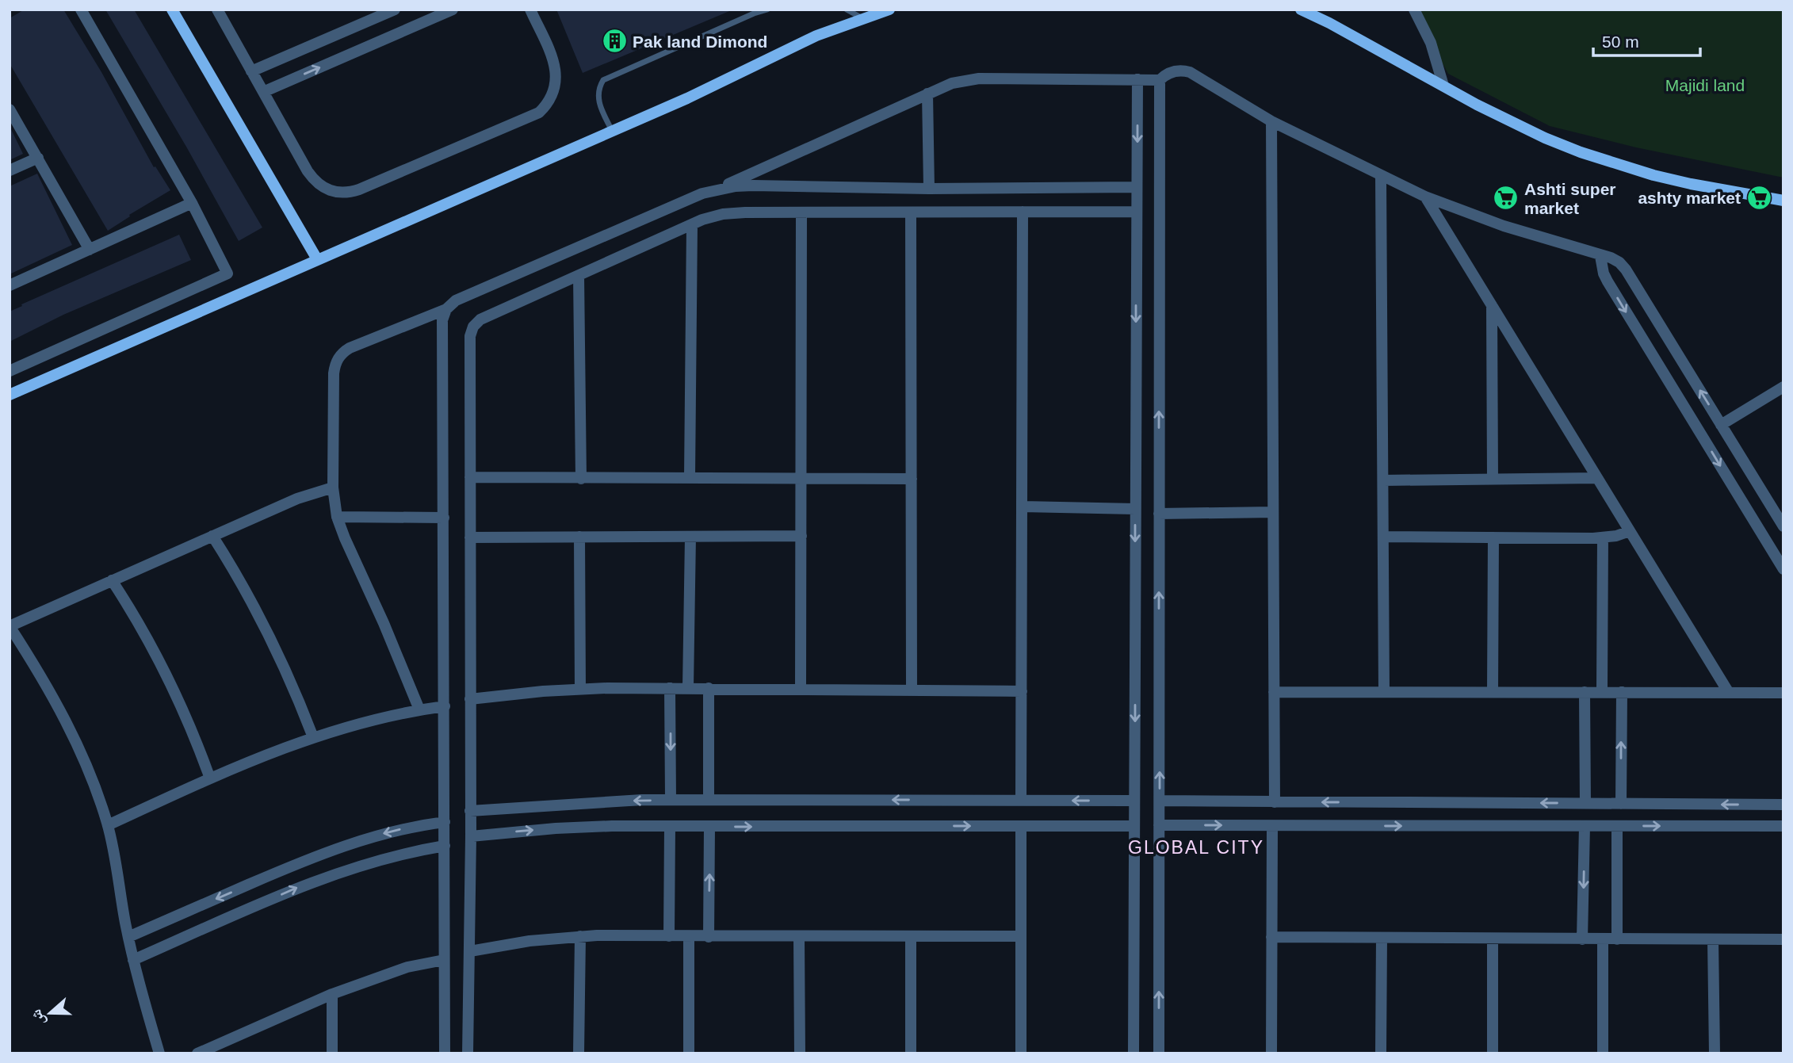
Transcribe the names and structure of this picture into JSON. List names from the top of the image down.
{
  "districts": ["GLOBAL CITY"],
  "parks": ["Majidi land"],
  "places": {
    "building": ["Pak land Dimond"],
    "supermarket": ["ashty market", "Ashti super market"]
  },
  "scale_bar": "50 m",
  "north": "left"
}
